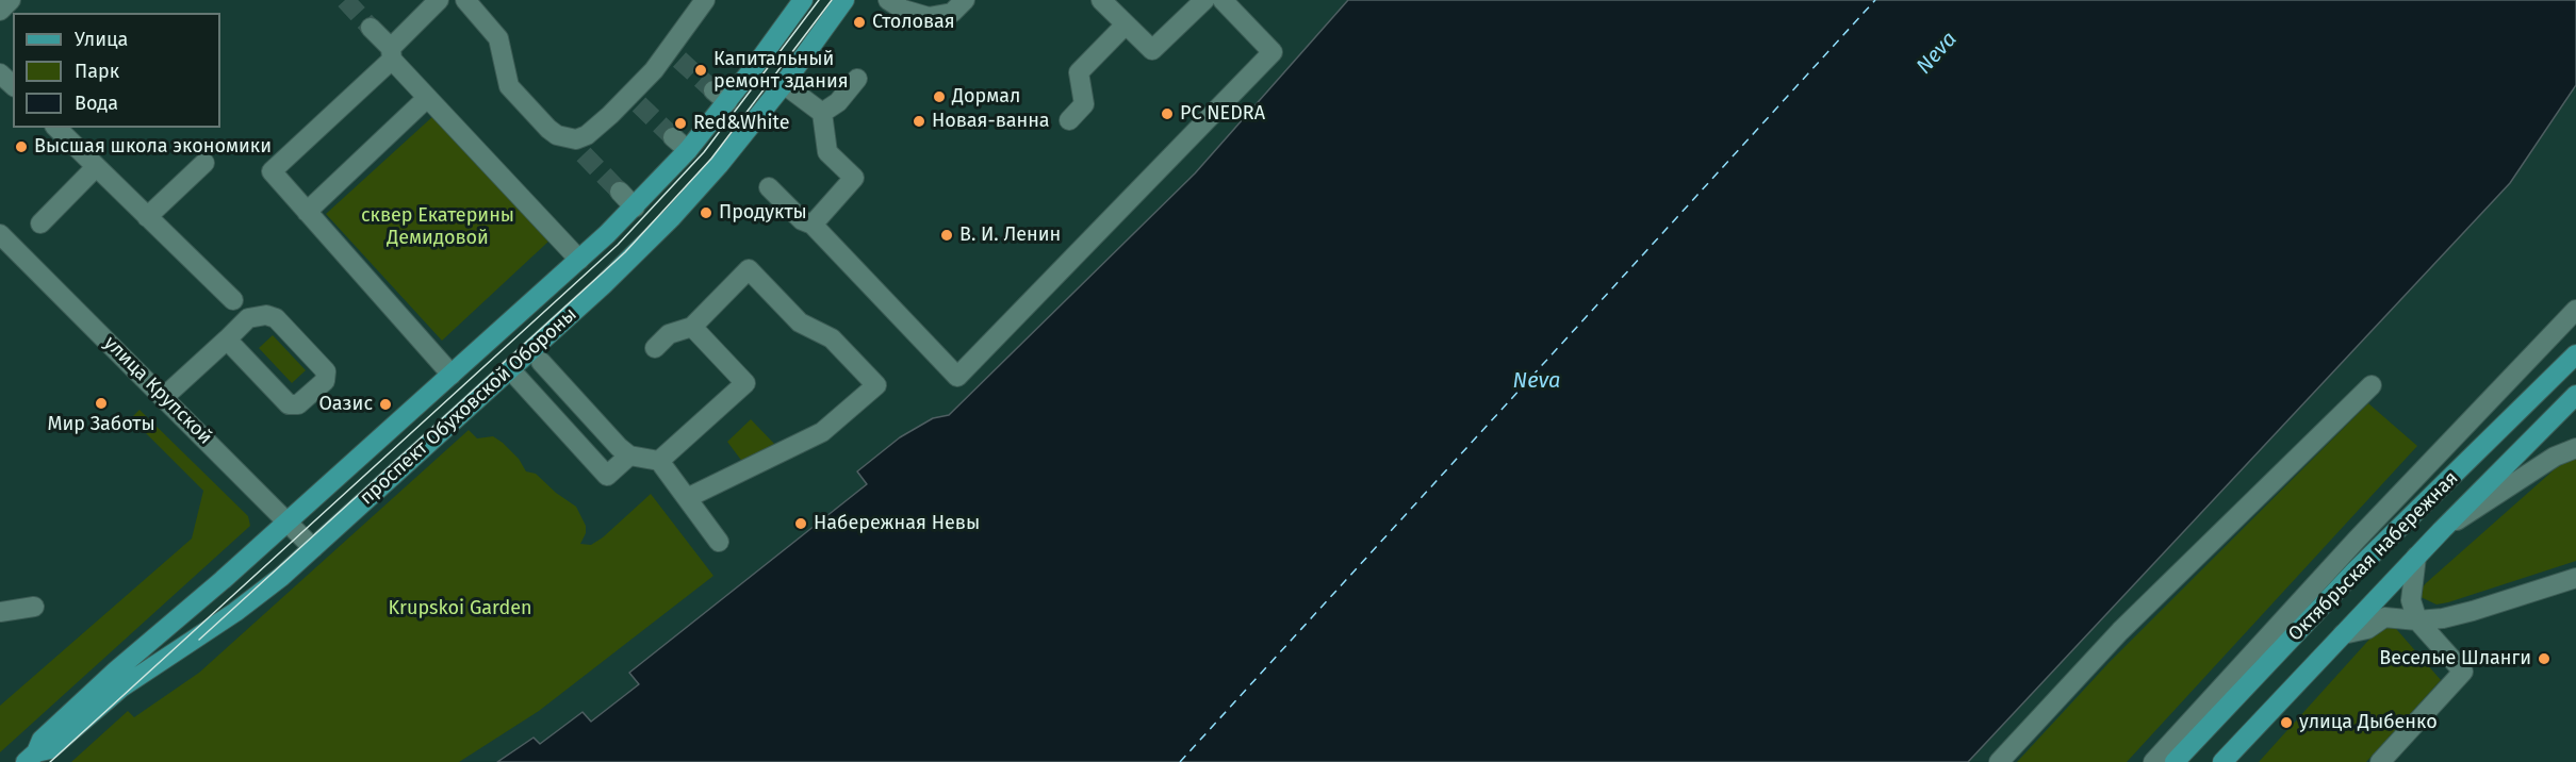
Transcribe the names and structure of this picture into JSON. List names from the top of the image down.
{
  "streets": {
    "main road": ["проспект Обуховской Обороны", "Октябрьская набережная"],
    "street": ["улица Крупской"]
  },
  "crossings": [
    ["улица Крупской", "проспект Обуховской Обороны"]
  ],
  "water": ["Neva"],
  "parks": ["сквер Екатерины Демидовой", "Krupskoi Garden"],
  "places": [
    "Столовая",
    "Капитальный ремонт здания",
    "Дормал",
    "PC NEDRA",
    "Новая-ванна",
    "Red&White",
    "Высшая школа экономики",
    "Продукты",
    "В. И. Ленин",
    "Мир Заботы",
    "Оазис",
    "Набережная Невы",
    "Веселые Шланги",
    "улица Дыбенко"
  ],
  "legend": ["Улица", "Парк", "Вода"]
}
